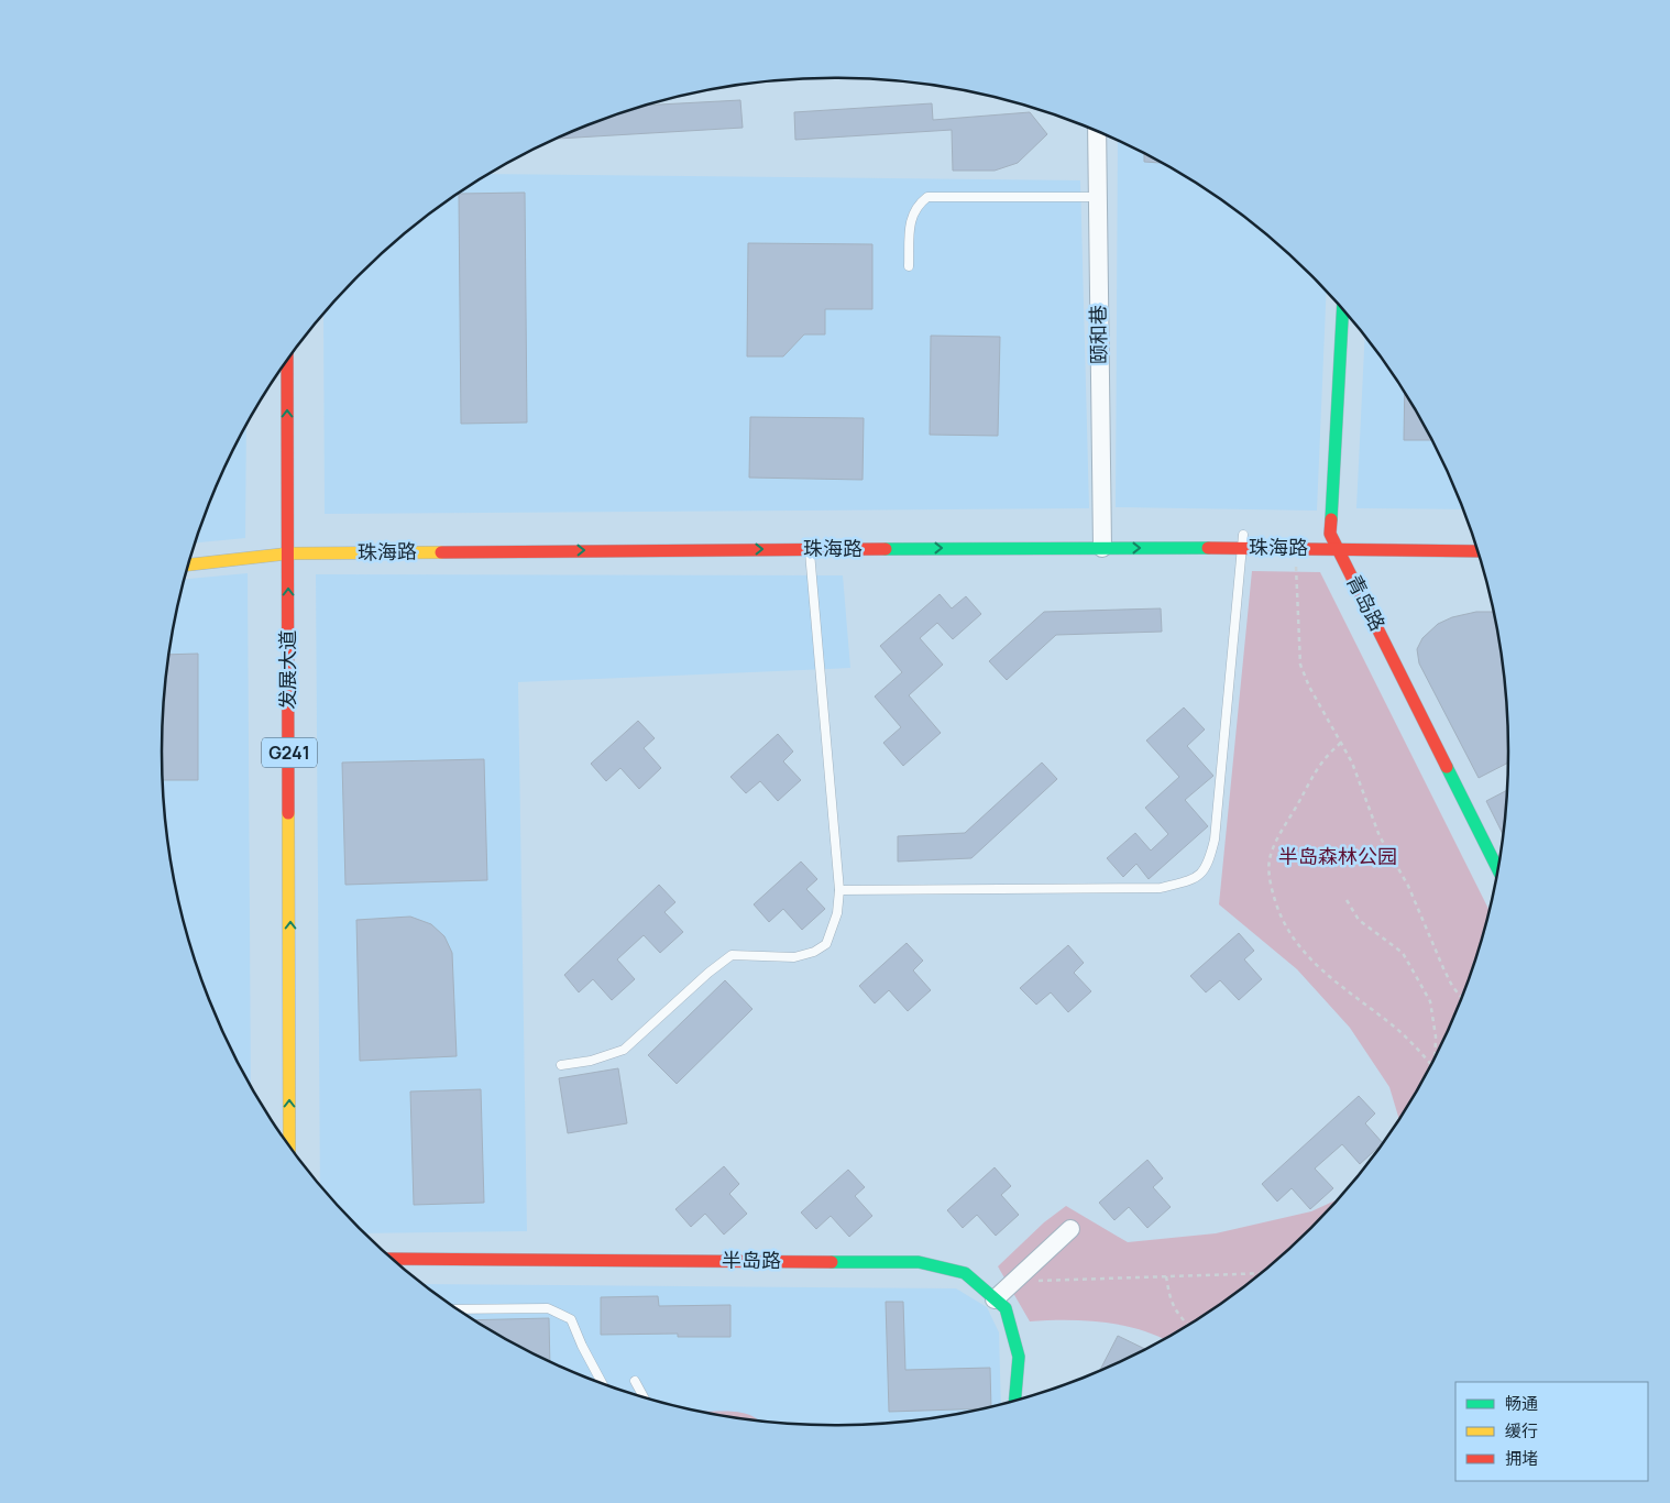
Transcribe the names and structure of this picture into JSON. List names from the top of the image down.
{
  "streets": {
    "main road": [
      "珠海路",
      "青岛路",
      "发展大道",
      "G241",
      "半岛路"
    ],
    "street": ["颐和巷"]
  },
  "crossings": [
    ["颐和巷", "珠海路"],
    ["珠海路", "青岛路"],
    ["珠海路", "发展大道"]
  ],
  "one_way": ["发展大道"],
  "parks": ["半岛森林公园"],
  "legend": ["畅通", "缓行", "拥堵"]
}
